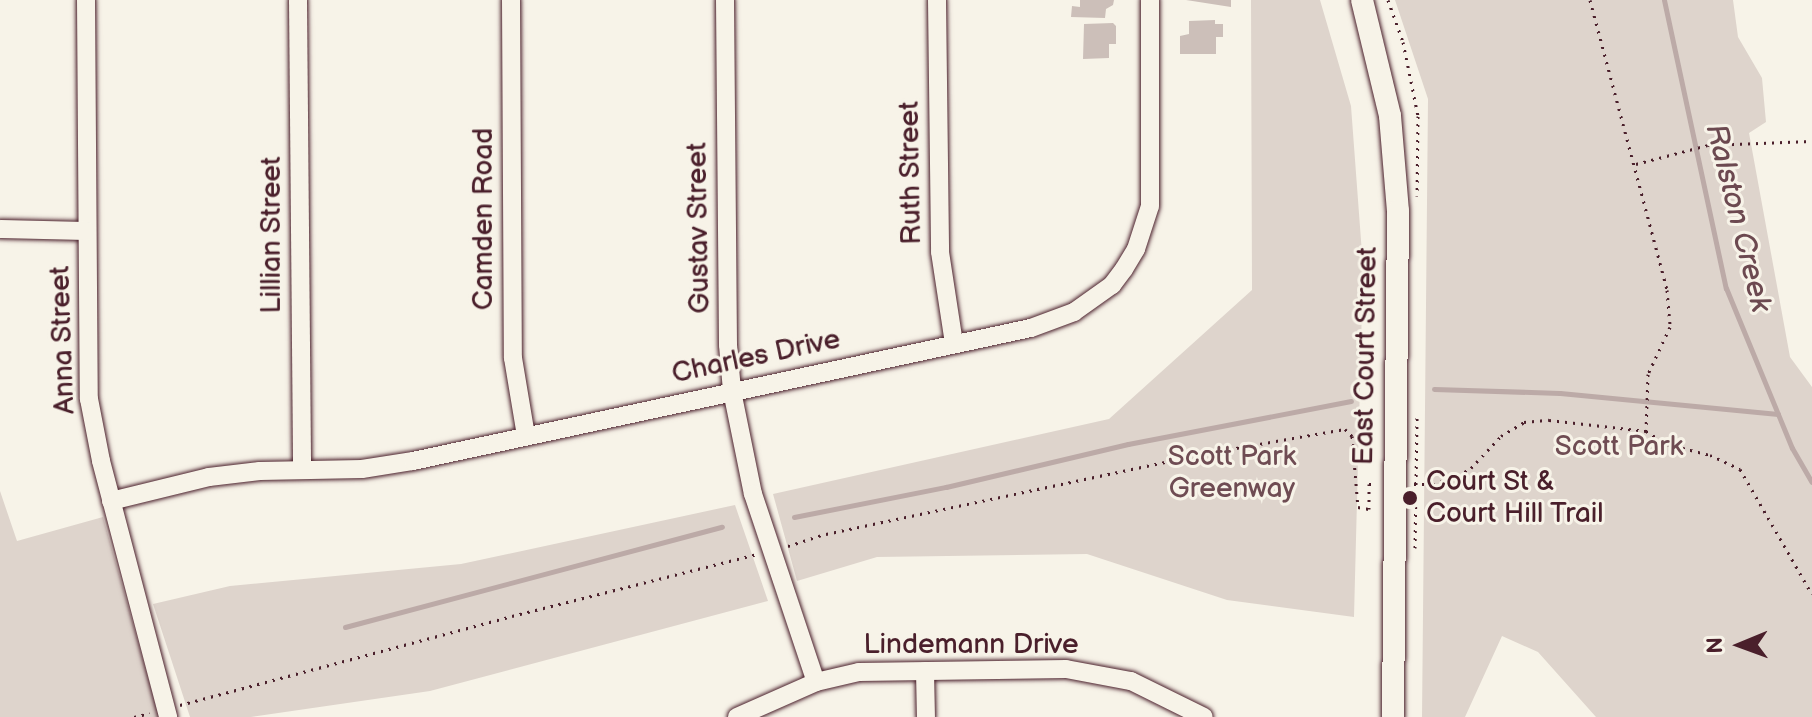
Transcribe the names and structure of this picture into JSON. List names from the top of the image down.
{
  "streets": {
    "street": [
      "Ruth Street",
      "Camden Road",
      "Gustav Street",
      "Lillian Street",
      "Anna Street",
      "East Court Street",
      "Charles Drive",
      "Lindemann Drive"
    ]
  },
  "crossings": [
    ["Ruth Street", "Charles Drive"],
    ["Camden Road", "Charles Drive"],
    ["Gustav Street", "Charles Drive"],
    ["Gustav Street", "Lindemann Drive"],
    ["Lillian Street", "Charles Drive"],
    ["Anna Street", "Charles Drive"]
  ],
  "water": ["Ralston Creek"],
  "parks": ["Scott Park", "Scott Park Greenway"],
  "places": ["Court St & Court Hill Trail"],
  "north": "left"
}
